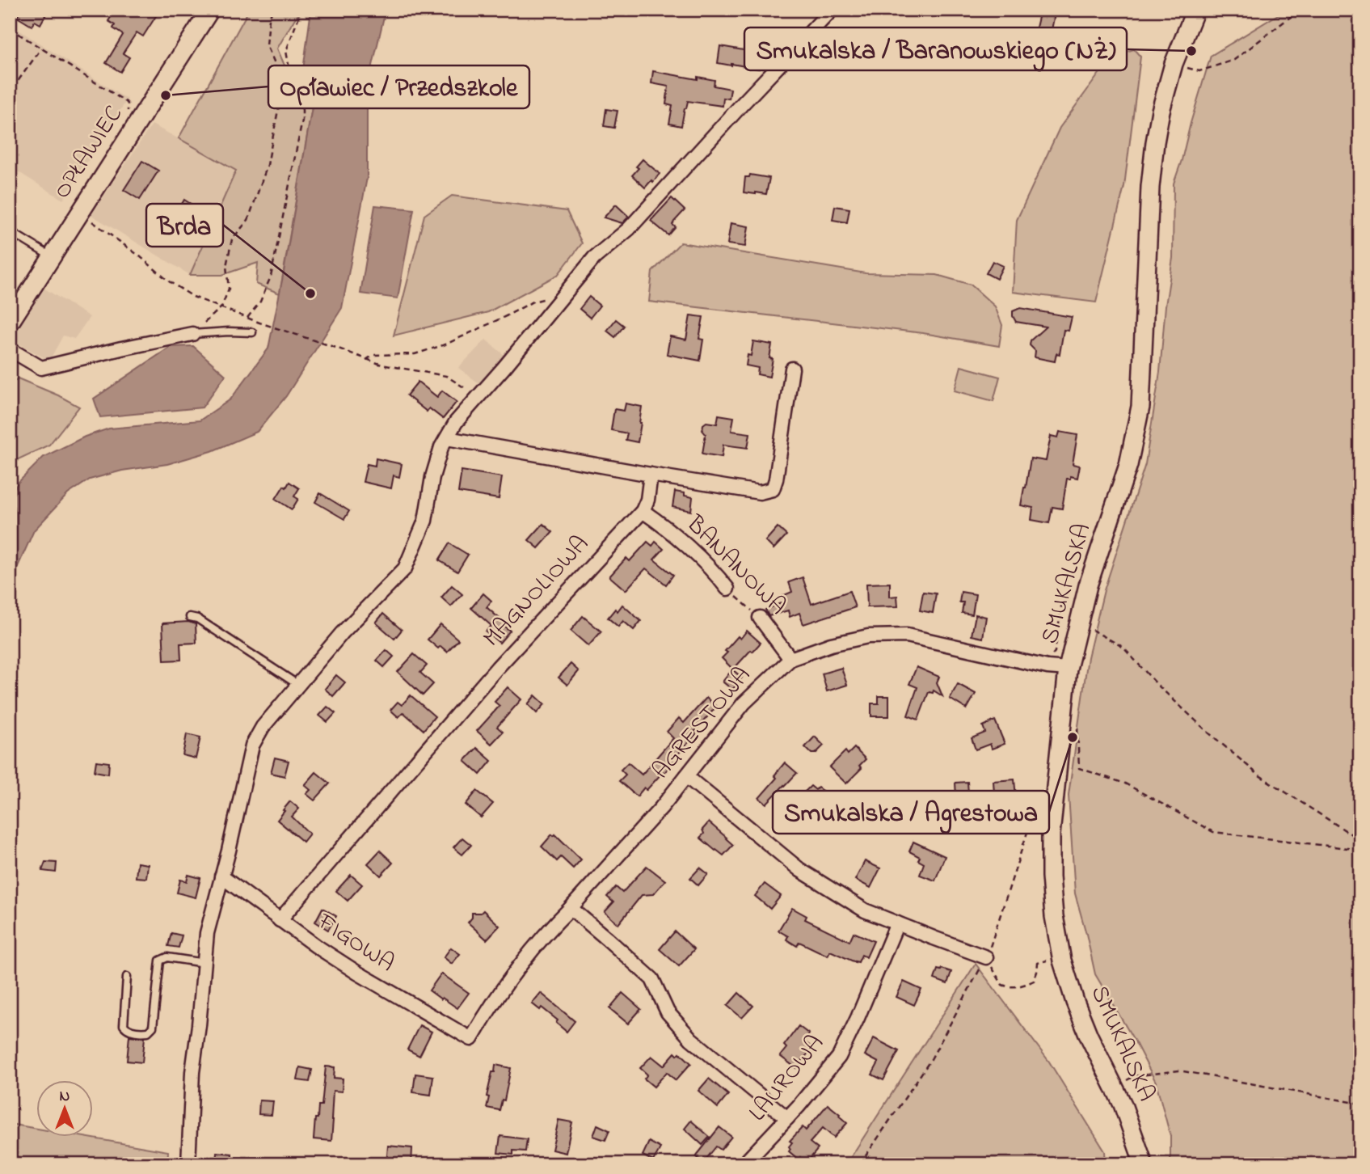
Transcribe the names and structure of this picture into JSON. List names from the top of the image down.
{
  "streets": {
    "street": [
      "OPŁAWIEC",
      "BANANOWA",
      "SMUKALSKA",
      "MAGNOLIOWA",
      "AGRESTOWA",
      "FIGOWA",
      "LAUROWA"
    ]
  },
  "crossings": [
    ["BANANOWA", "MAGNOLIOWA"],
    ["BANANOWA", "AGRESTOWA"],
    ["SMUKALSKA", "AGRESTOWA"],
    ["MAGNOLIOWA", "FIGOWA"],
    ["AGRESTOWA", "FIGOWA"]
  ],
  "places": [
    "Smukalska / Baranowskiego (NŻ)",
    "Opławiec / Przedszkole",
    "Brda",
    "Smukalska / Agrestowa"
  ],
  "north": "top"
}
